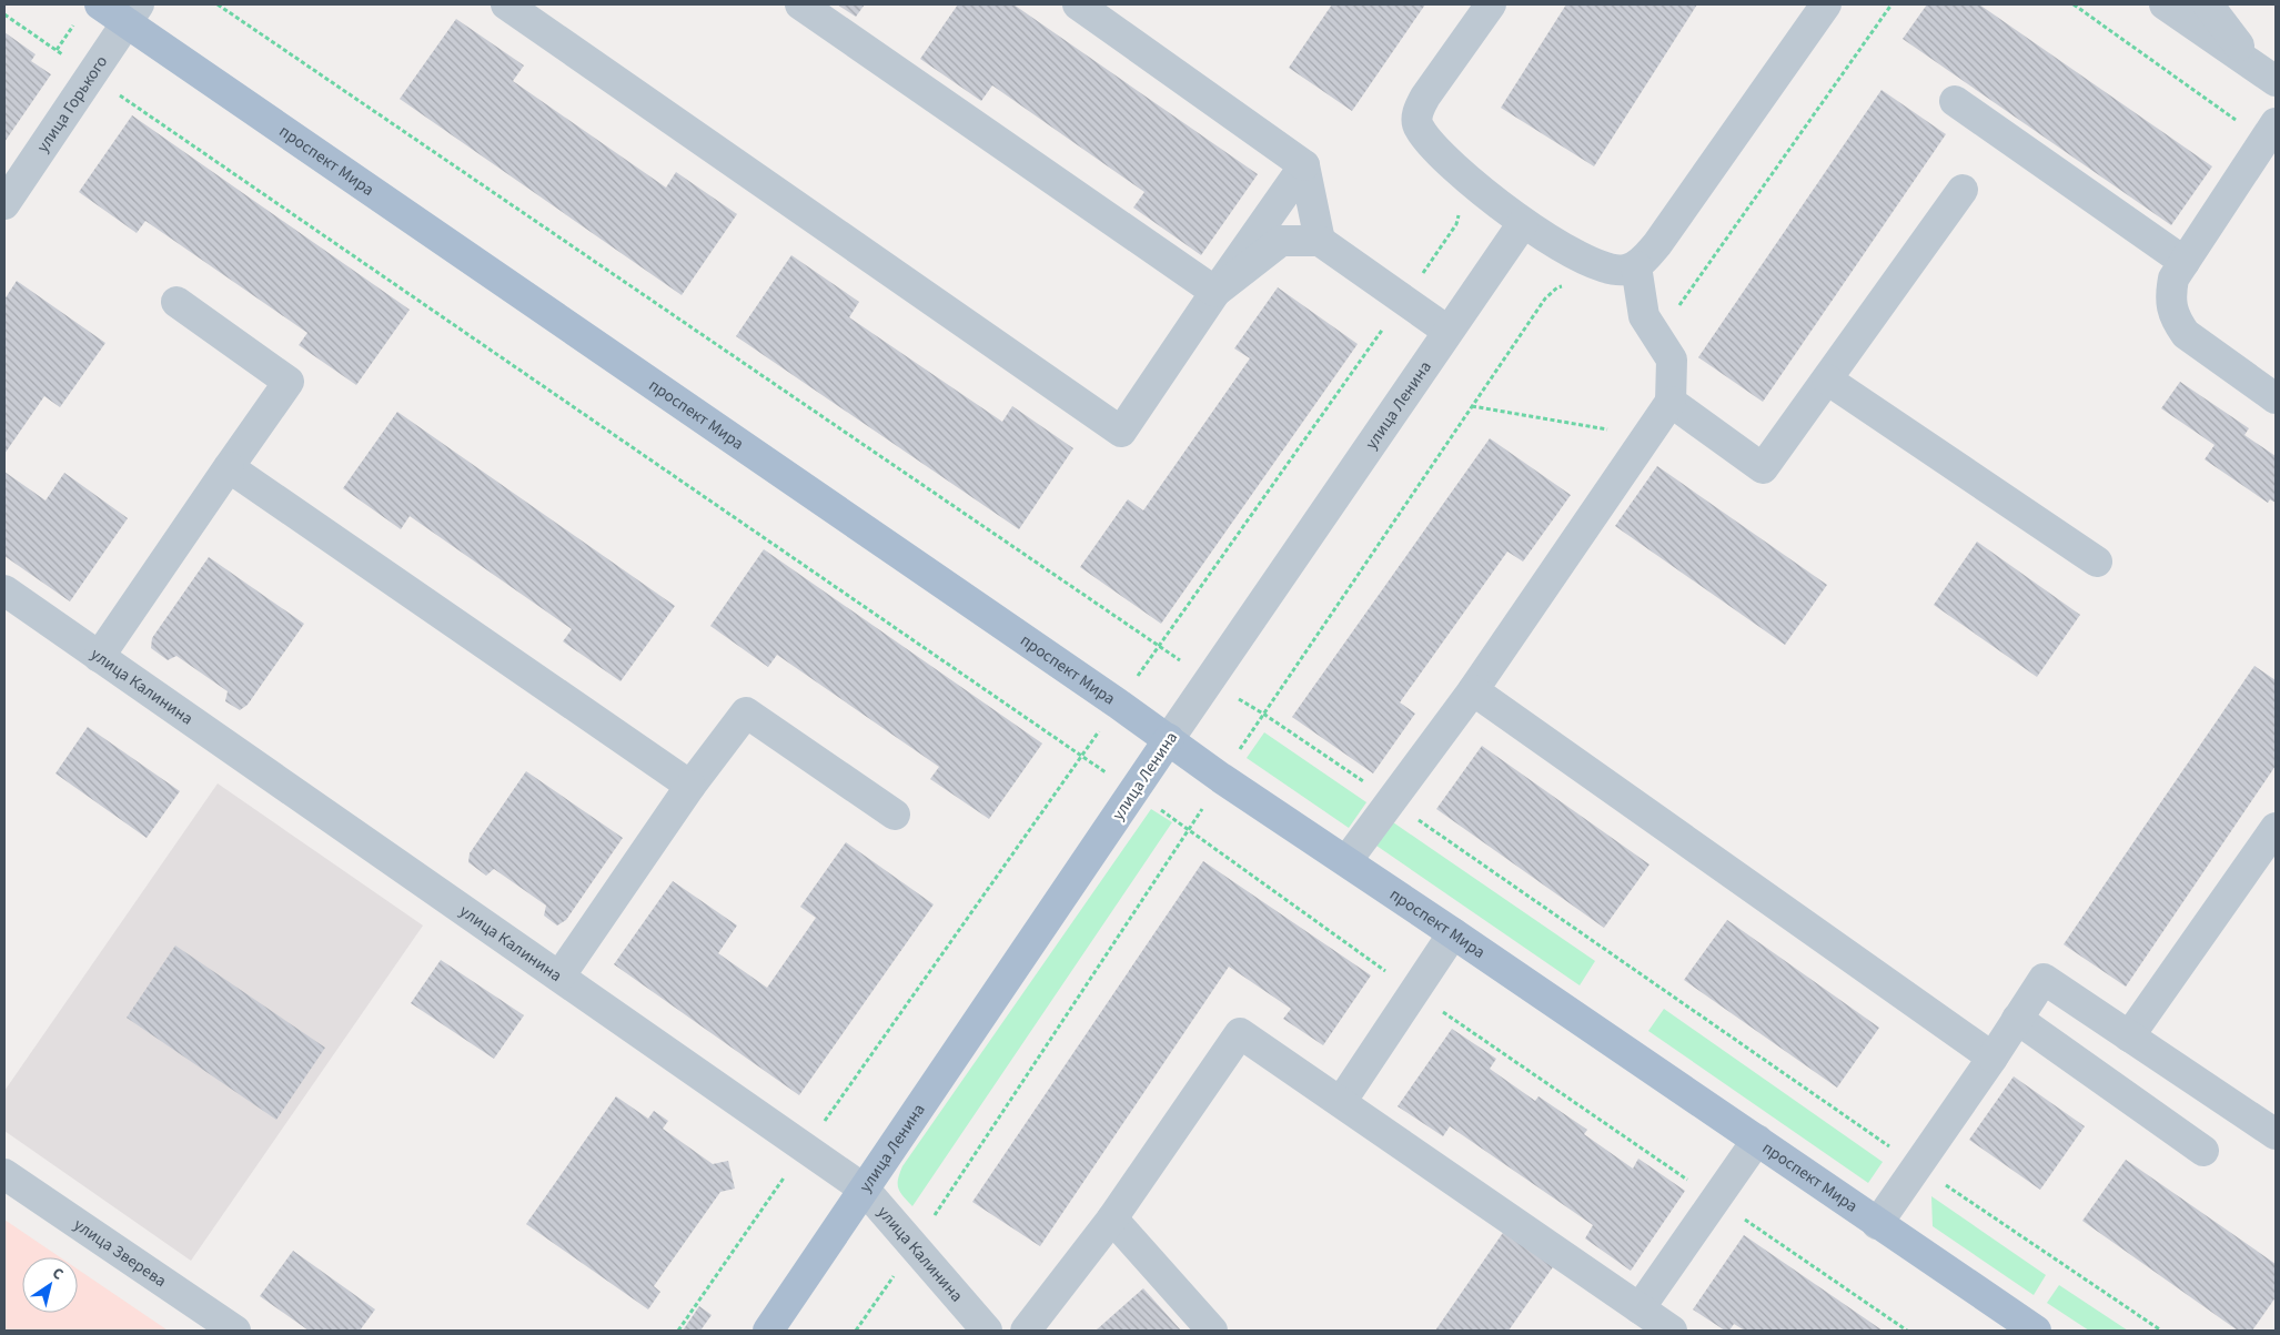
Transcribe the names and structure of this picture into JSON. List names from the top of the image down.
{
  "streets": {
    "main road": ["проспект Мира", "улица Ленина"],
    "street": ["улица Горького", "улица Калинина", "улица Зверева"]
  },
  "crossings": [
    ["улица Горького", "проспект Мира"],
    ["проспект Мира", "улица Ленина"],
    ["улица Ленина", "улица Калинина"]
  ],
  "north": "top right"
}
